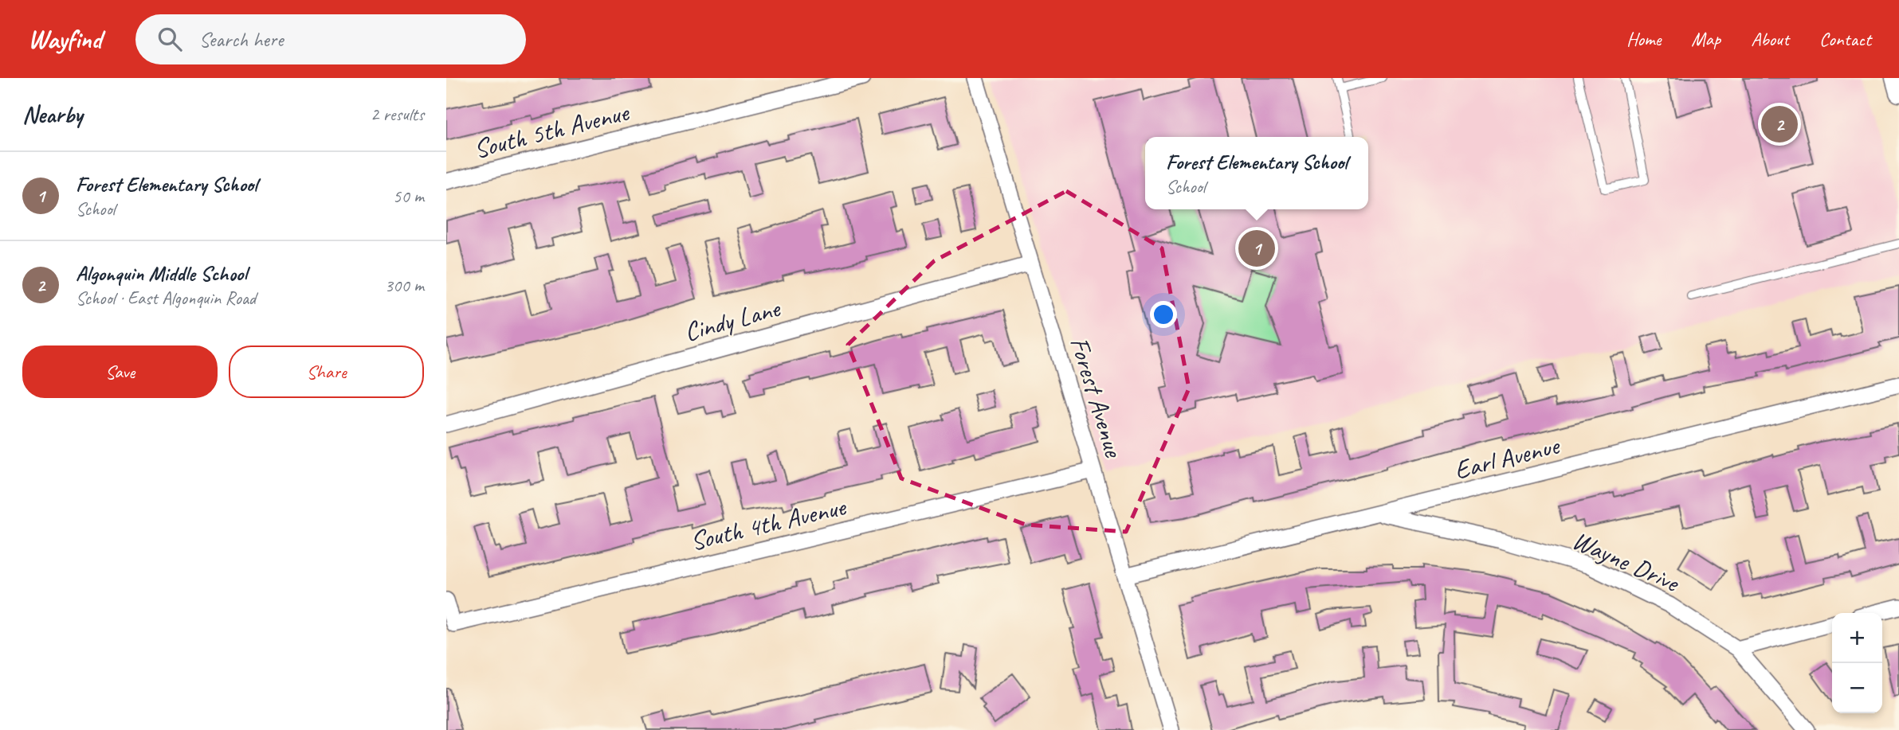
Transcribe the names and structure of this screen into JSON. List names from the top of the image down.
{
  "streets": {
    "street": [
      "South 5th Avenue",
      "Cindy Lane",
      "Forest Avenue",
      "Earl Avenue",
      "South 4th Avenue",
      "Wayne Drive"
    ]
  },
  "crossings": [
    ["Cindy Lane", "Forest Avenue"],
    ["Forest Avenue", "Earl Avenue"],
    ["Forest Avenue", "South 4th Avenue"],
    ["Earl Avenue", "Wayne Drive"]
  ],
  "page": {
    "header": "Wayfind",
    "search": "Search here",
    "nav": [
      "Home",
      "Map",
      "About",
      "Contact"
    ],
    "heading": ["Nearby", "2 results"],
    "pins": ["2", "1"],
    "popup": ["Forest Elementary School", "School"],
    "list": [
      {
        "mark": "1",
        "name": "Forest Elementary School",
        "note": "School",
        "value": "50 m"
      },
      {
        "mark": "2",
        "name": "Algonquin Middle School",
        "note": "School · East Algonquin Road",
        "value": "300 m"
      }
    ],
    "buttons": ["Save", "Share"],
    "map_buttons": ["+", "−"]
  }
}
